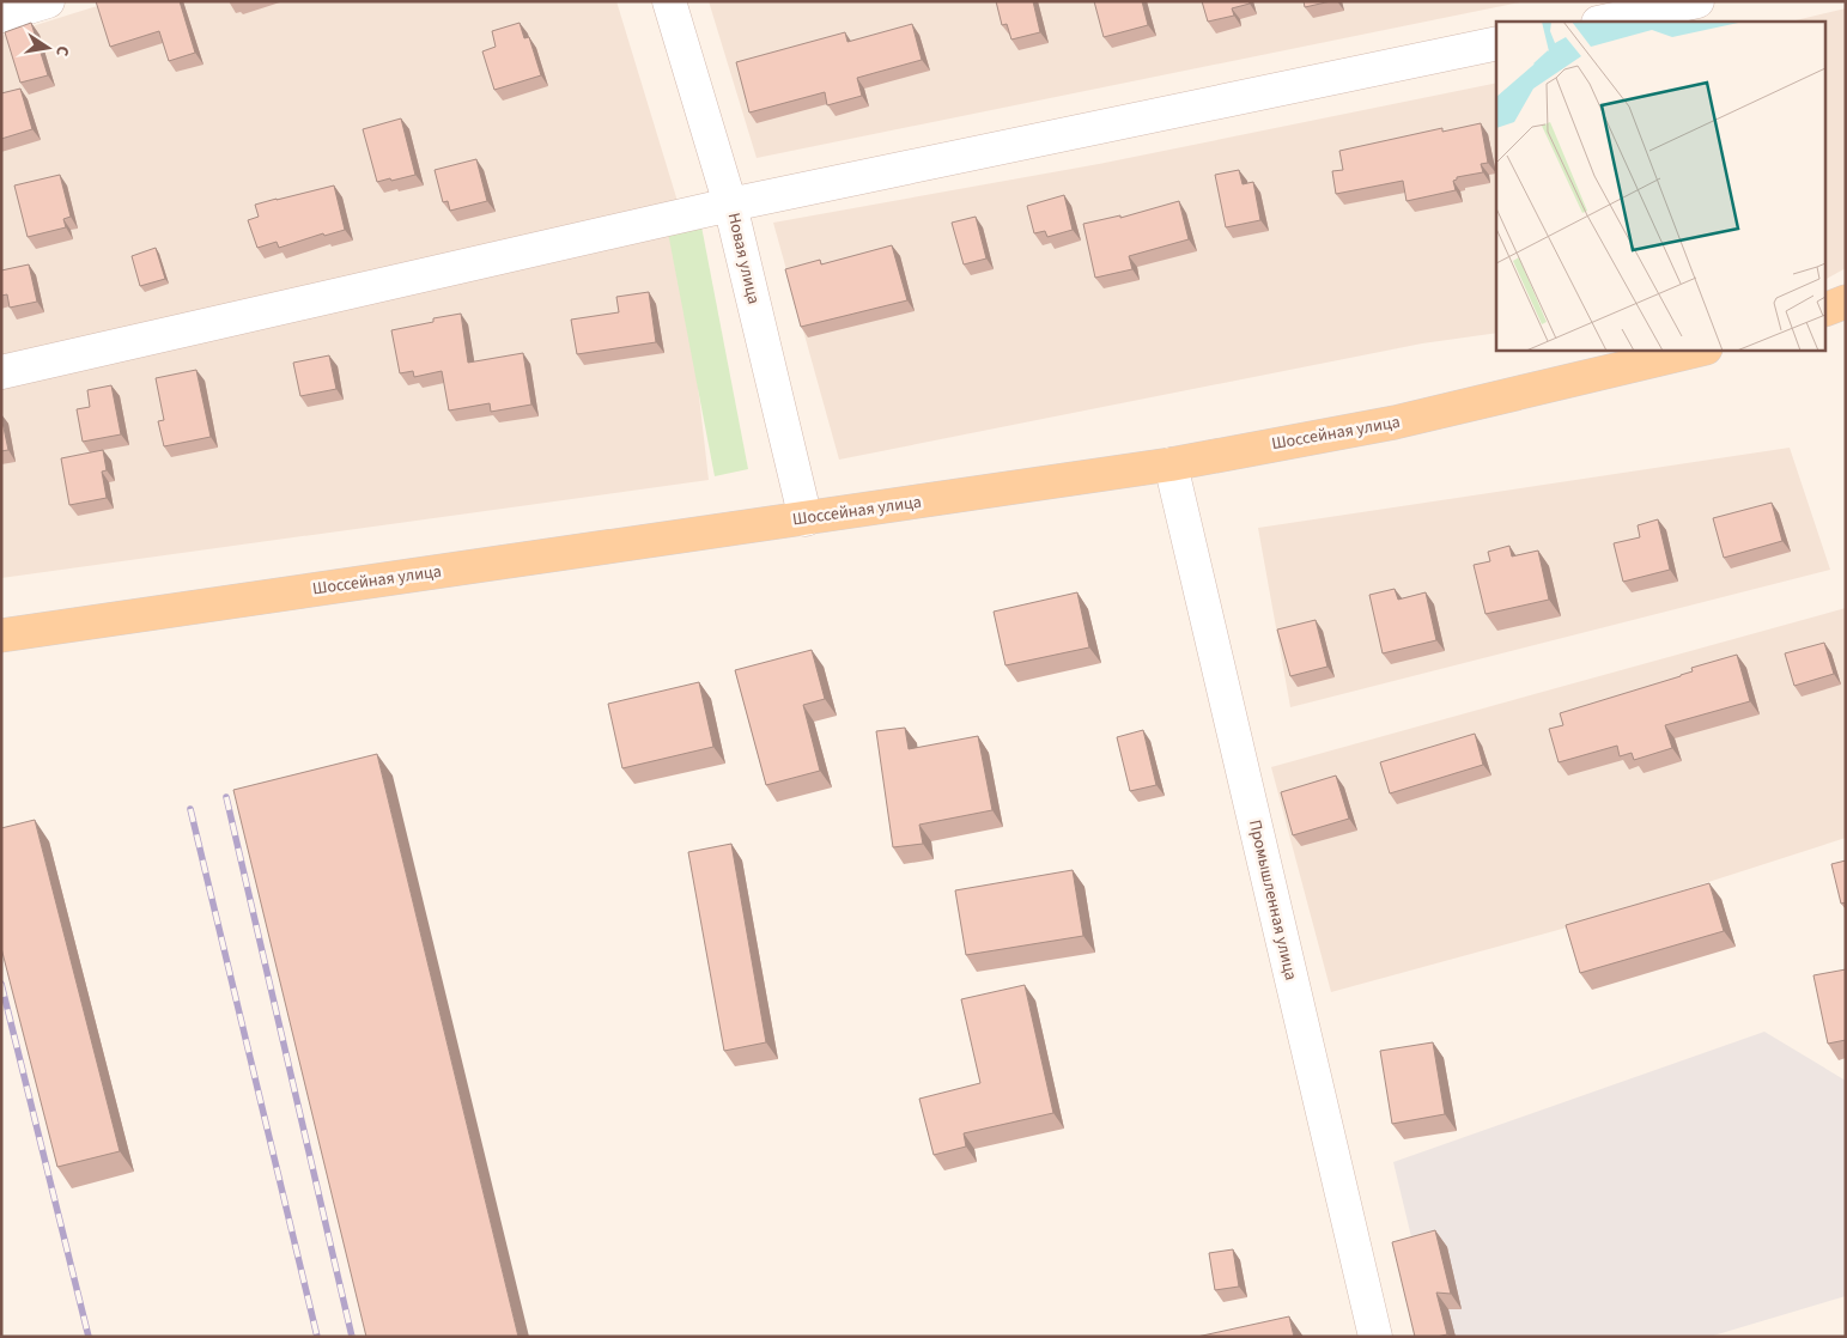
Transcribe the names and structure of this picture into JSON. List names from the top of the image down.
{
  "streets": {
    "main road": ["Шоссейная улица"],
    "street": ["Новая улица", "Промышленная улица"]
  },
  "crossings": [
    ["Новая улица", "Шоссейная улица"],
    ["Шоссейная улица", "Промышленная улица"]
  ],
  "north": "right"
}
